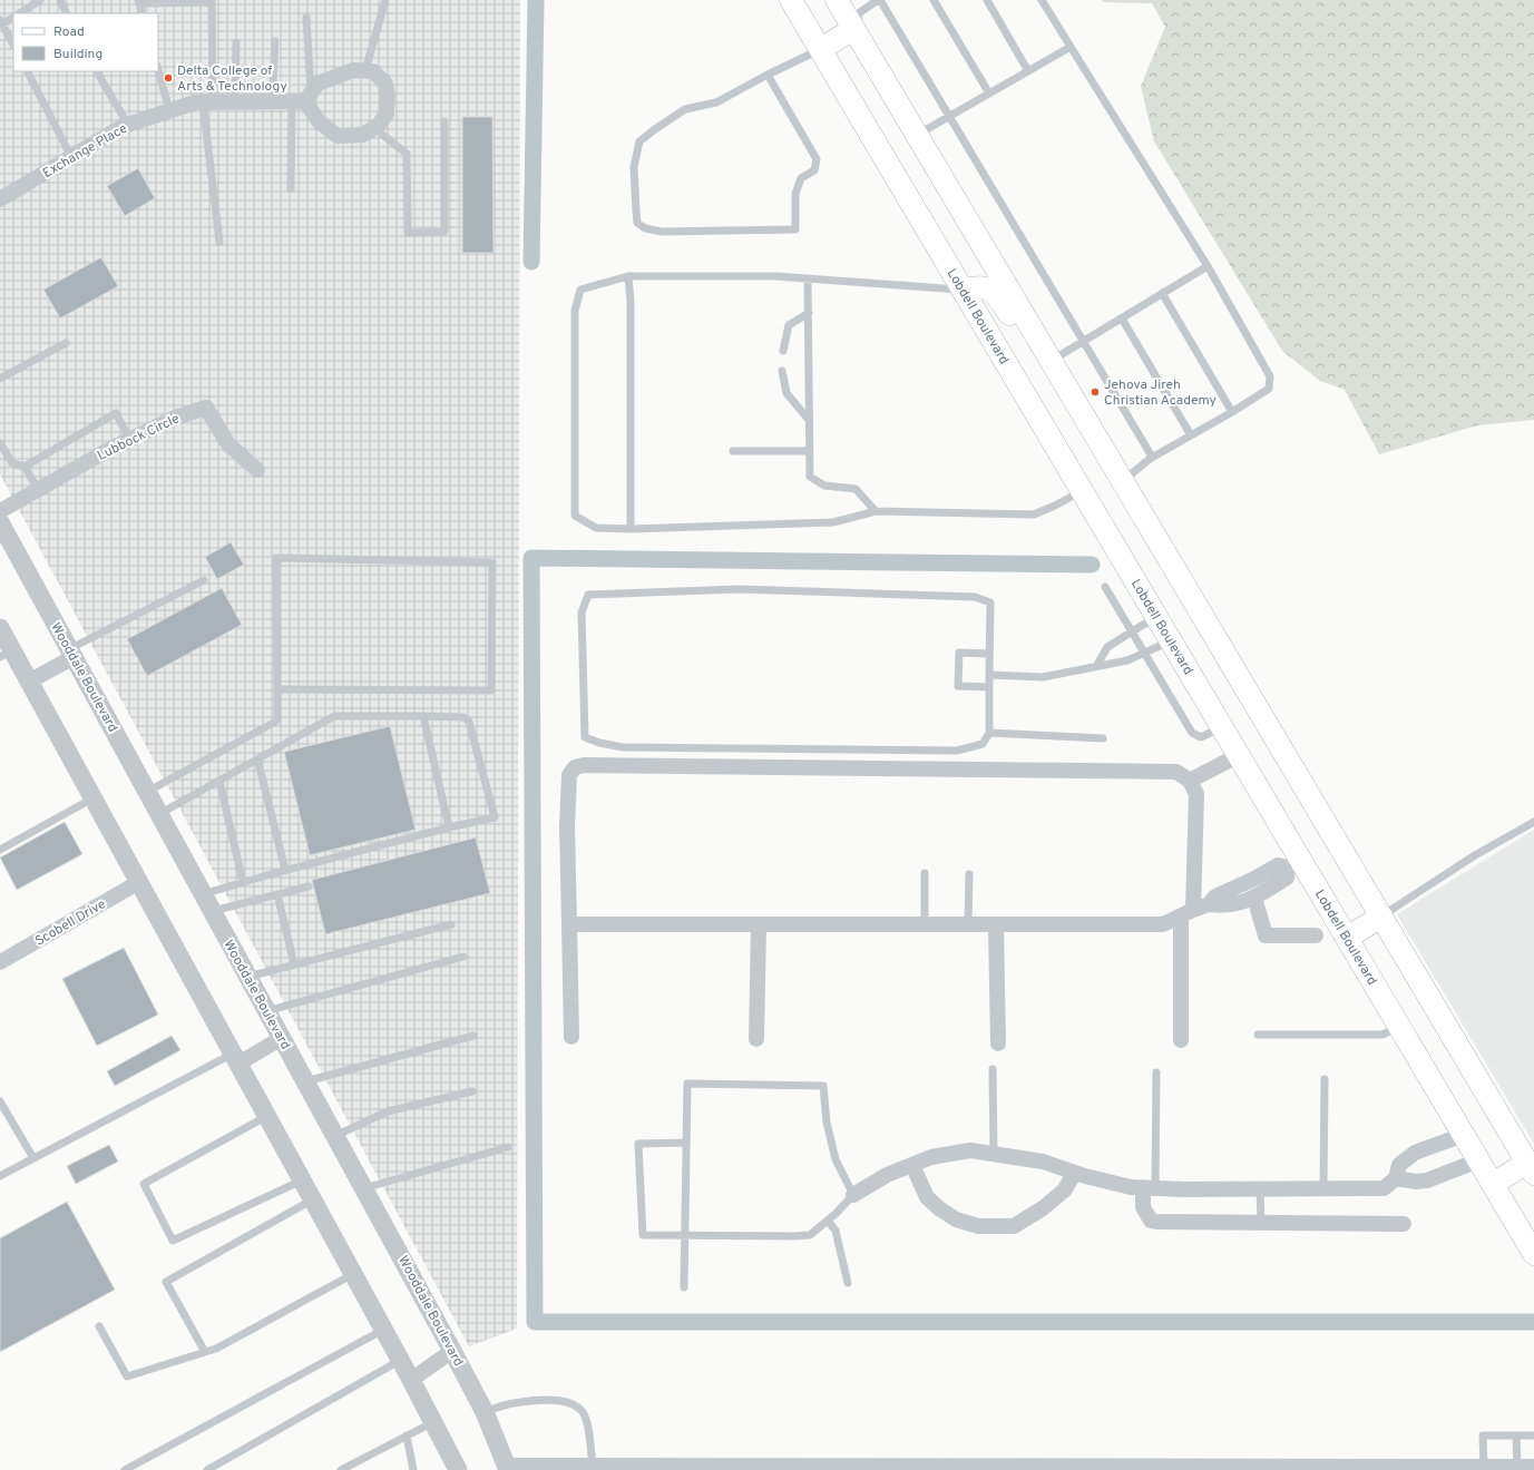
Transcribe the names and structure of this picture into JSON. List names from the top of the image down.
{
  "streets": {
    "main road": ["Lobdell Boulevard"],
    "street": [
      "Exchange Place",
      "Lubbock Circle",
      "Wooddale Boulevard",
      "Scobell Drive"
    ]
  },
  "places": ["Delta College of Arts & Technology", "Jehova Jireh Christian Academy"],
  "legend": ["Road", "Building"]
}
